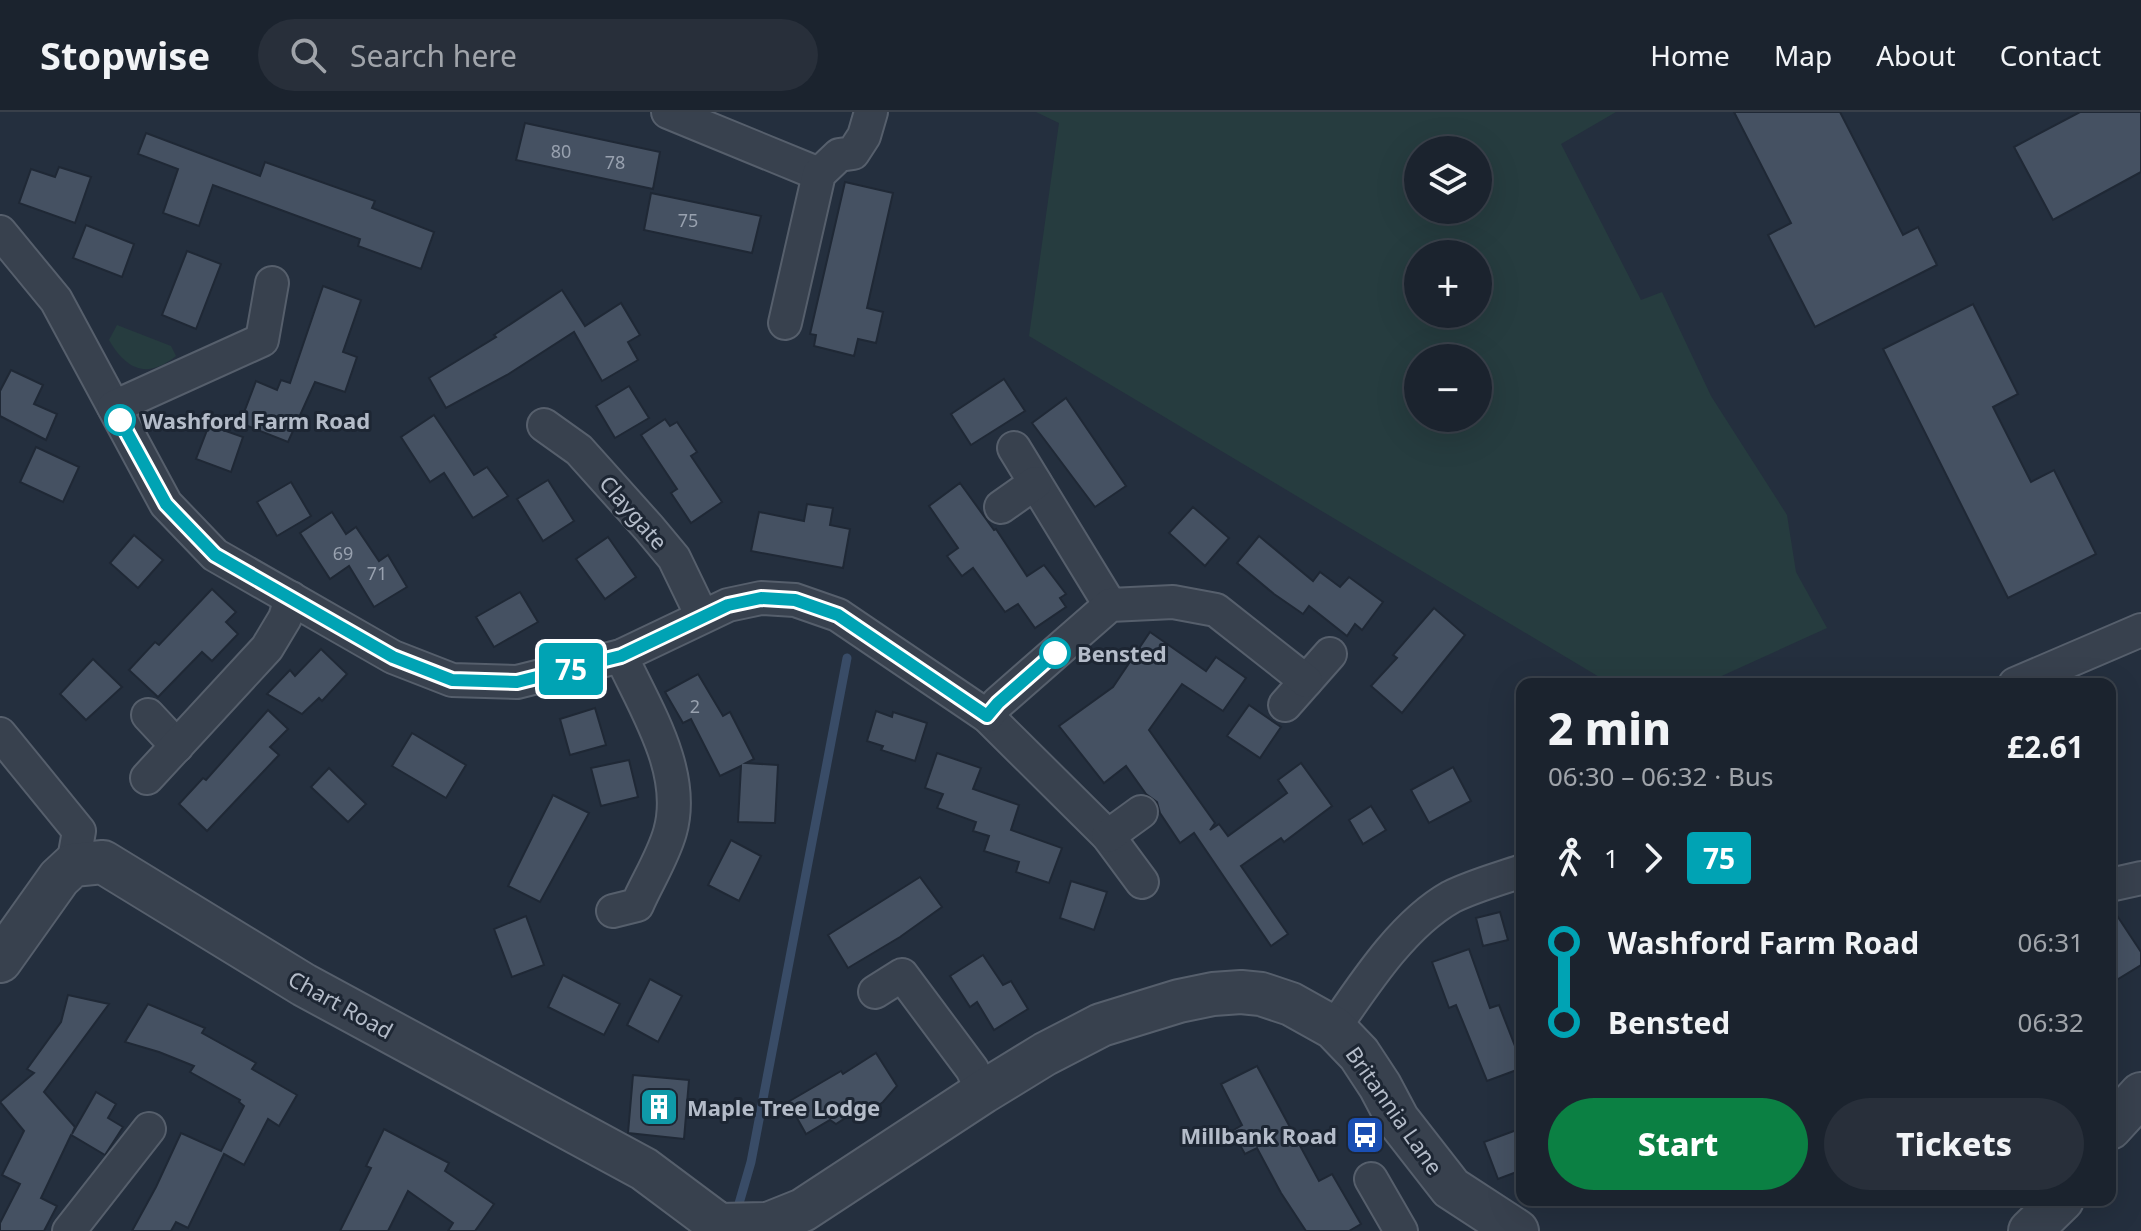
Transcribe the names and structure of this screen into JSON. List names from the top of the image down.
{
  "streets": {
    "street": ["Claygate", "Chart Road", "Britannia Lane"]
  },
  "places": {
    "other": ["Washford Farm Road", "Bensted"],
    "building": ["Maple Tree Lodge"],
    "bus stop": ["Millbank Road"]
  },
  "lines": ["bus line 75"],
  "house_numbers": [
    "80",
    "78",
    "75",
    "69",
    "71",
    "2"
  ],
  "page": {
    "header": "Stopwise",
    "search": "Search here",
    "nav": [
      "Home",
      "Map",
      "About",
      "Contact"
    ],
    "on_map": "75",
    "map_buttons": ["+", "−"],
    "heading": ["2 min", "06:30 – 06:32 · Bus", "£2.61"],
    "legs": ["1", "75"],
    "list": [
      {
        "name": "Washford Farm Road",
        "value": "06:31"
      },
      {
        "name": "Bensted",
        "value": "06:32"
      }
    ],
    "buttons": ["Start", "Tickets"]
  }
}
